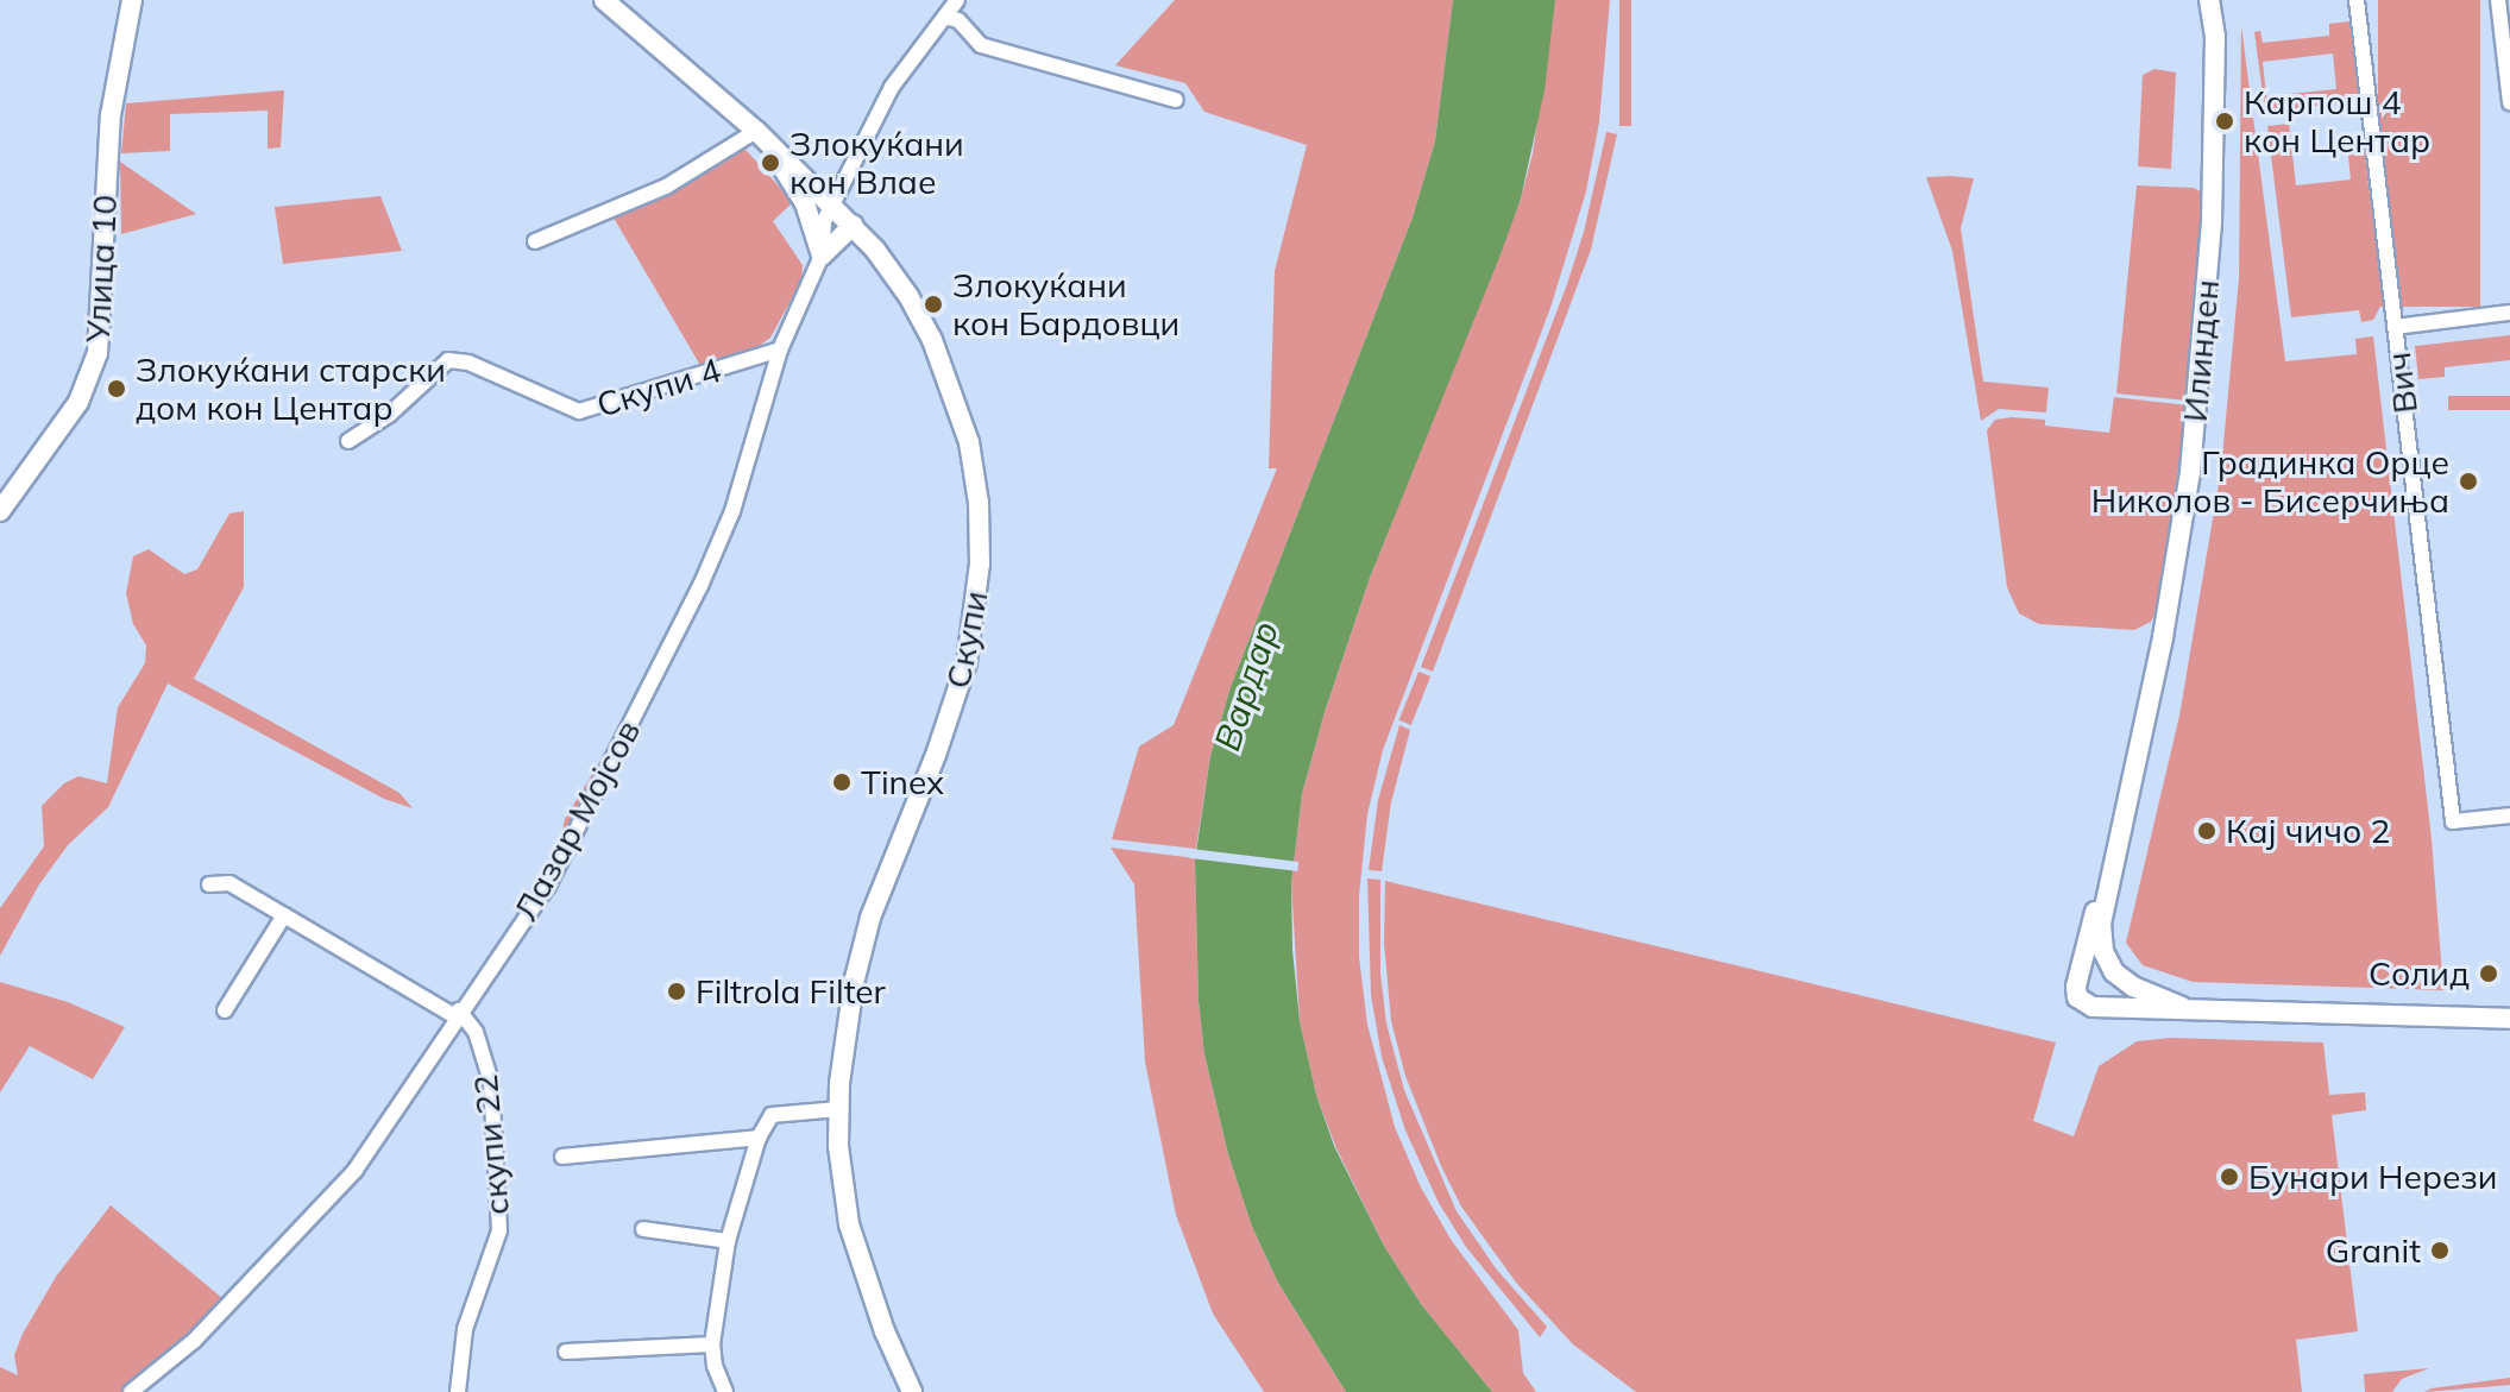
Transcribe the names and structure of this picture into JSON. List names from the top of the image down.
{
  "streets": {
    "street": [
      "Улица 10",
      "Илинден",
      "Вич",
      "Cкупи 4",
      "Скупи",
      "Лазар Мојсов",
      "скупи 22"
    ]
  },
  "crossings": [
    ["Cкупи 4", "Лазар Мојсов"],
    ["Скупи", "Лазар Мојсов"],
    ["Лазар Мојсов", "скупи 22"]
  ],
  "water": ["Вардар"],
  "places": [
    "Карпош 4 кон Центар",
    "Злокуќани кон Влае",
    "Злокуќани кон Бардовци",
    "Злокуќани старски дом кон Центар",
    "Градинка Орце Николов - Бисерчиња",
    "Tinex",
    "Кај чичо 2",
    "Солид",
    "Filtrola Filter",
    "Бунари Нерези",
    "Granit"
  ]
}
